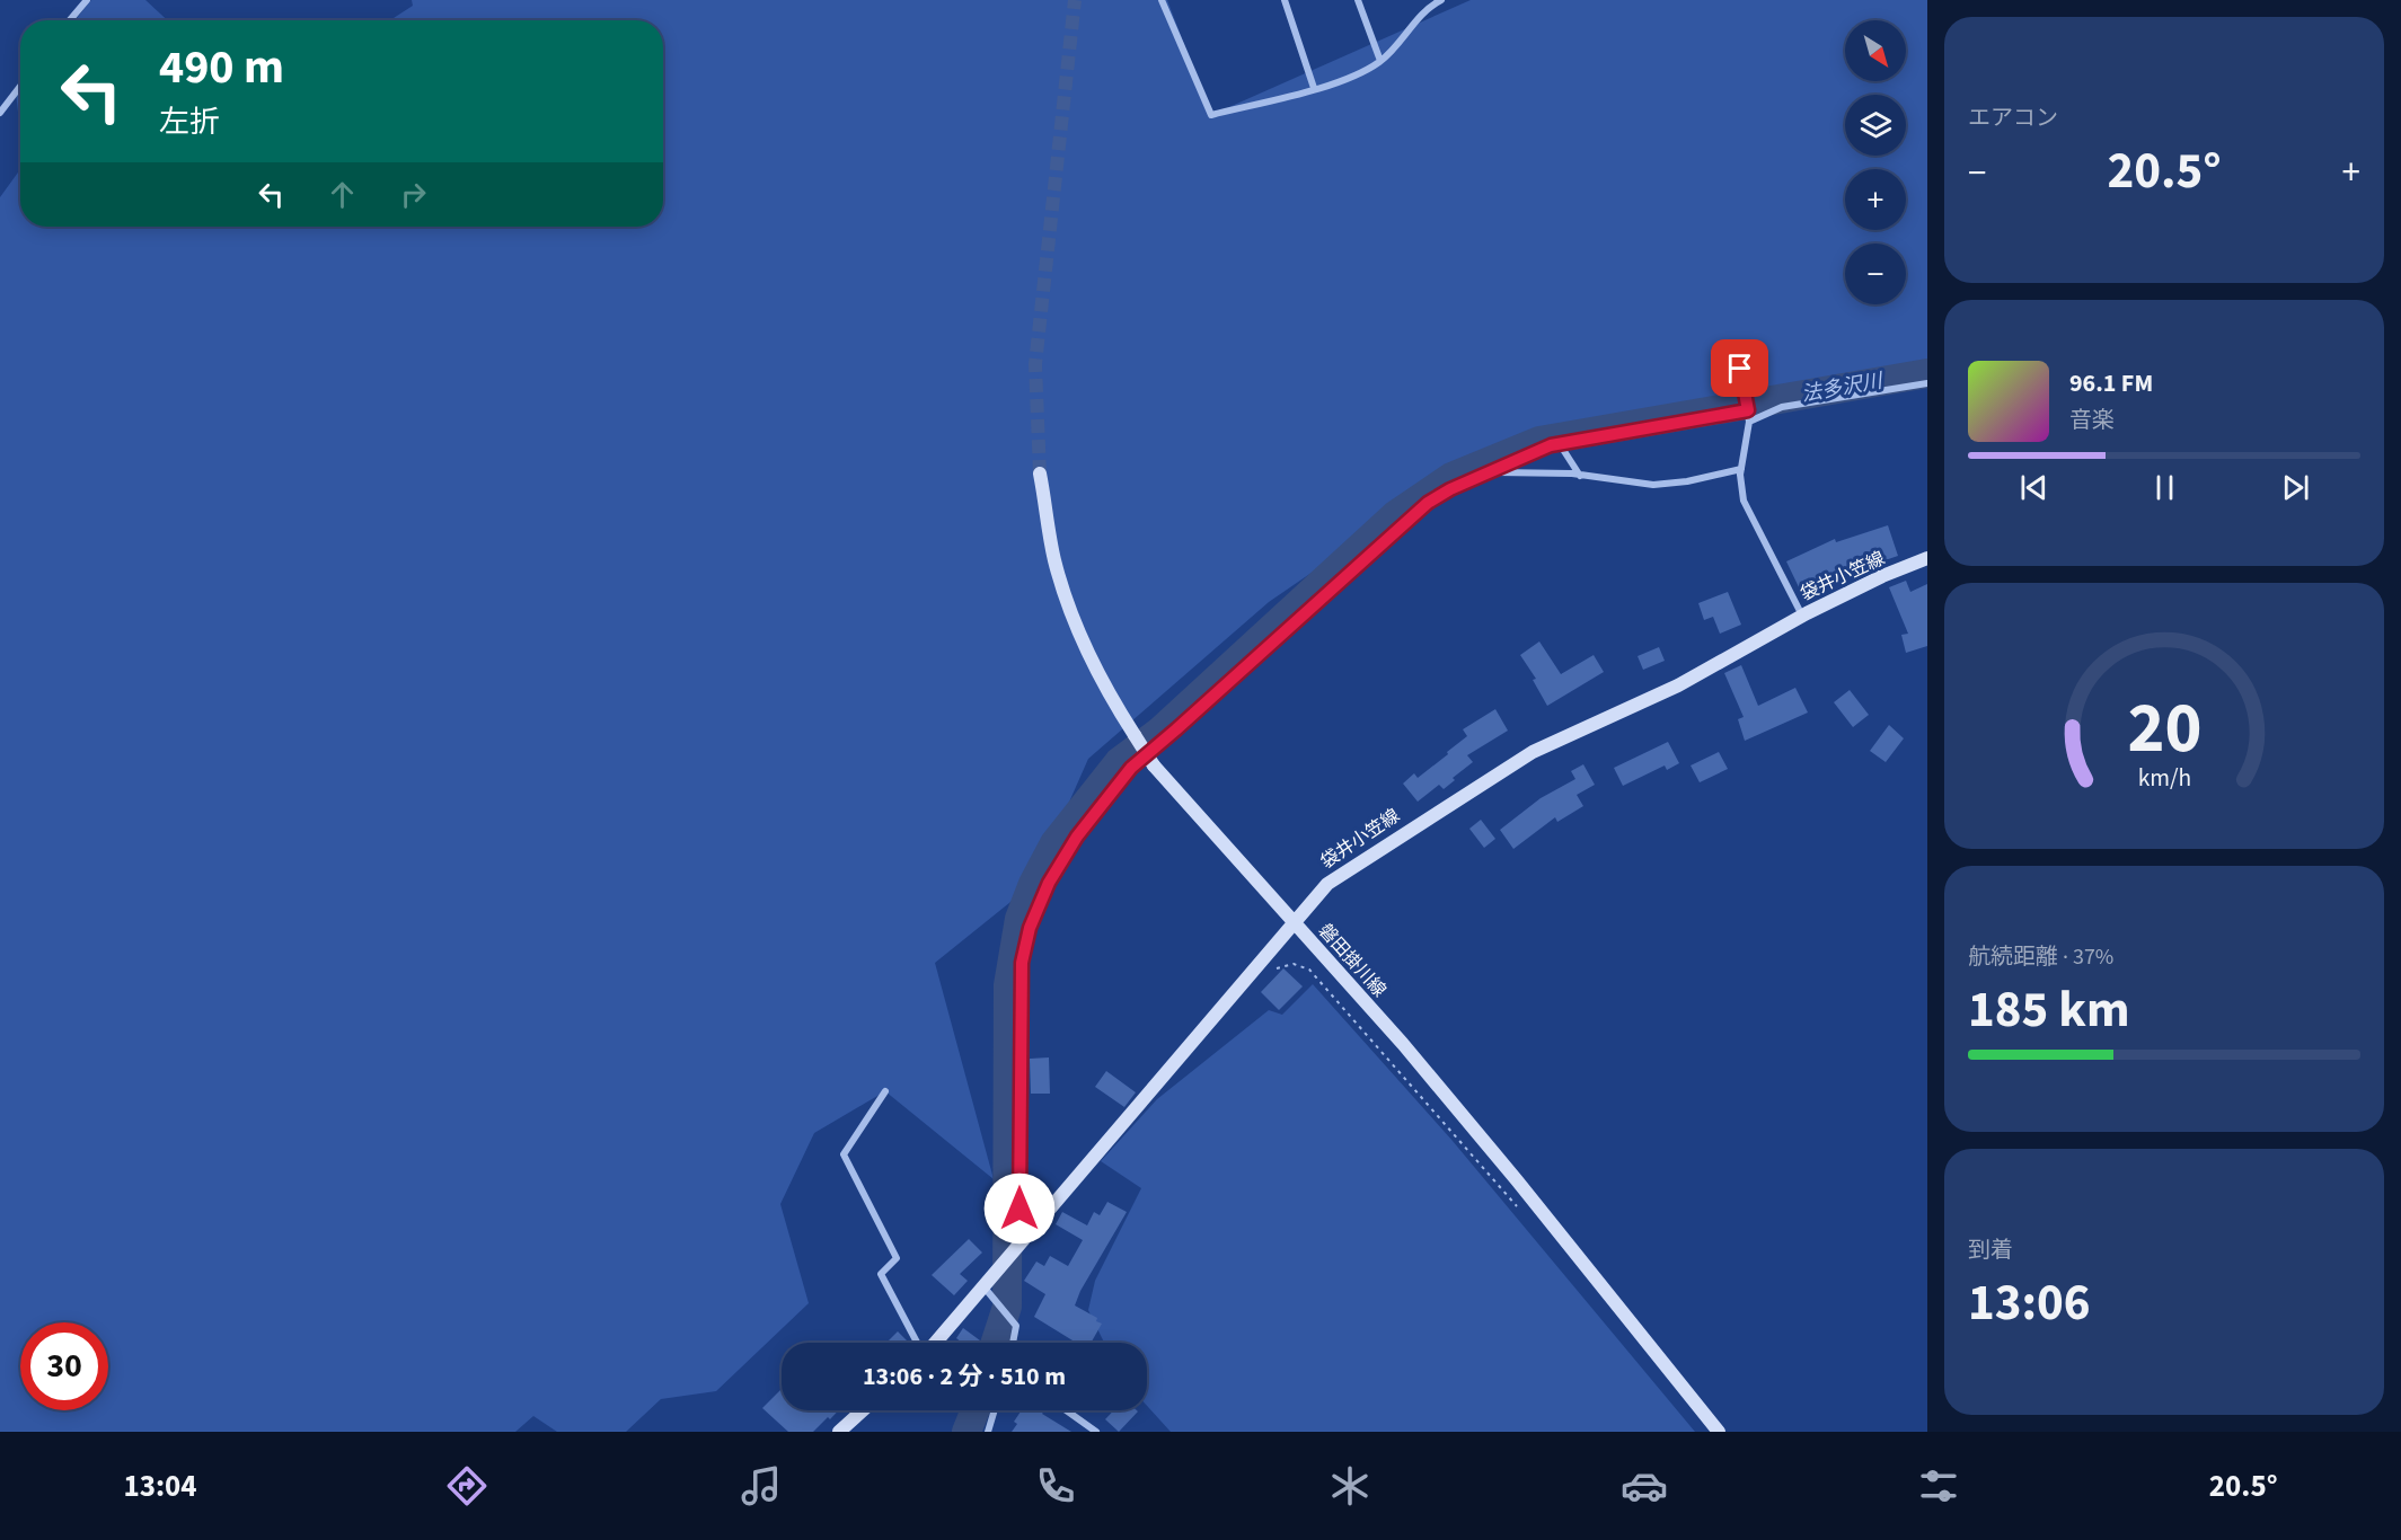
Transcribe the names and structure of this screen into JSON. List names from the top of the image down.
{
  "streets": {
    "main road": ["袋井小笠線", "磐田掛川線"]
  },
  "crossings": [
    ["袋井小笠線", "磐田掛川線"]
  ],
  "water": ["法多沢川"],
  "north": "bottom right",
  "page": {
    "tile": [
      "エアコン",
      ["航続距離 · 37%", "185 km"],
      ["到着", "13:06"]
    ],
    "map_buttons": ["+", "−"],
    "turn": ["490 m", "左折"],
    "heat": ["−", "20.5°", "+"],
    "song": ["96.1 FM", "音楽"],
    "limit": "30",
    "trip": "13:06 · 2 分 · 510 m",
    "tabs": ["13:04", "20.5°"],
    "gauge": ["20", "km/h"]
  }
}
